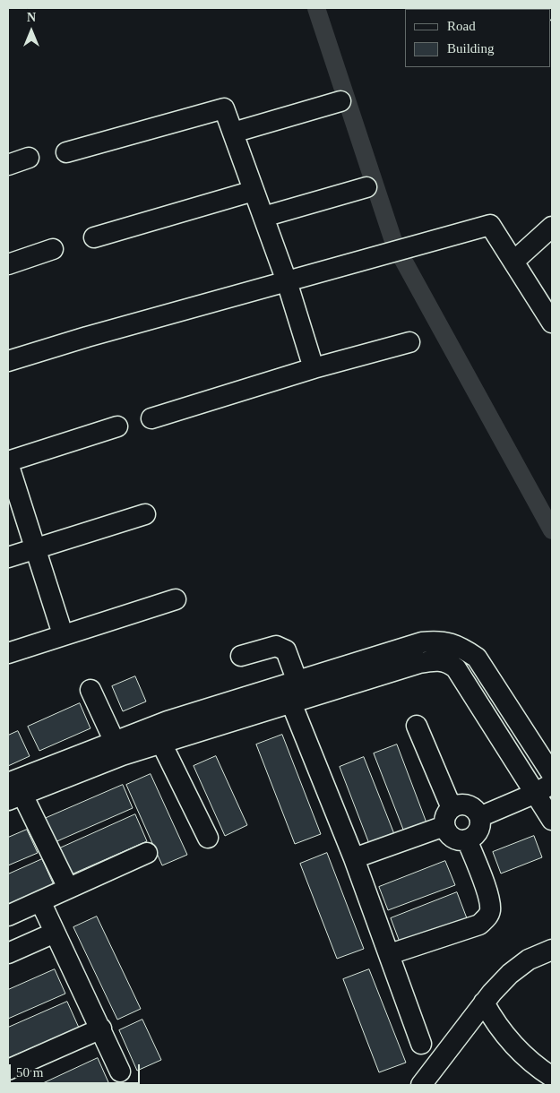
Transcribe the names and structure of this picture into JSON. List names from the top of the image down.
{
  "legend": ["Road", "Building"],
  "scale_bar": "50 m",
  "north": "top"
}
